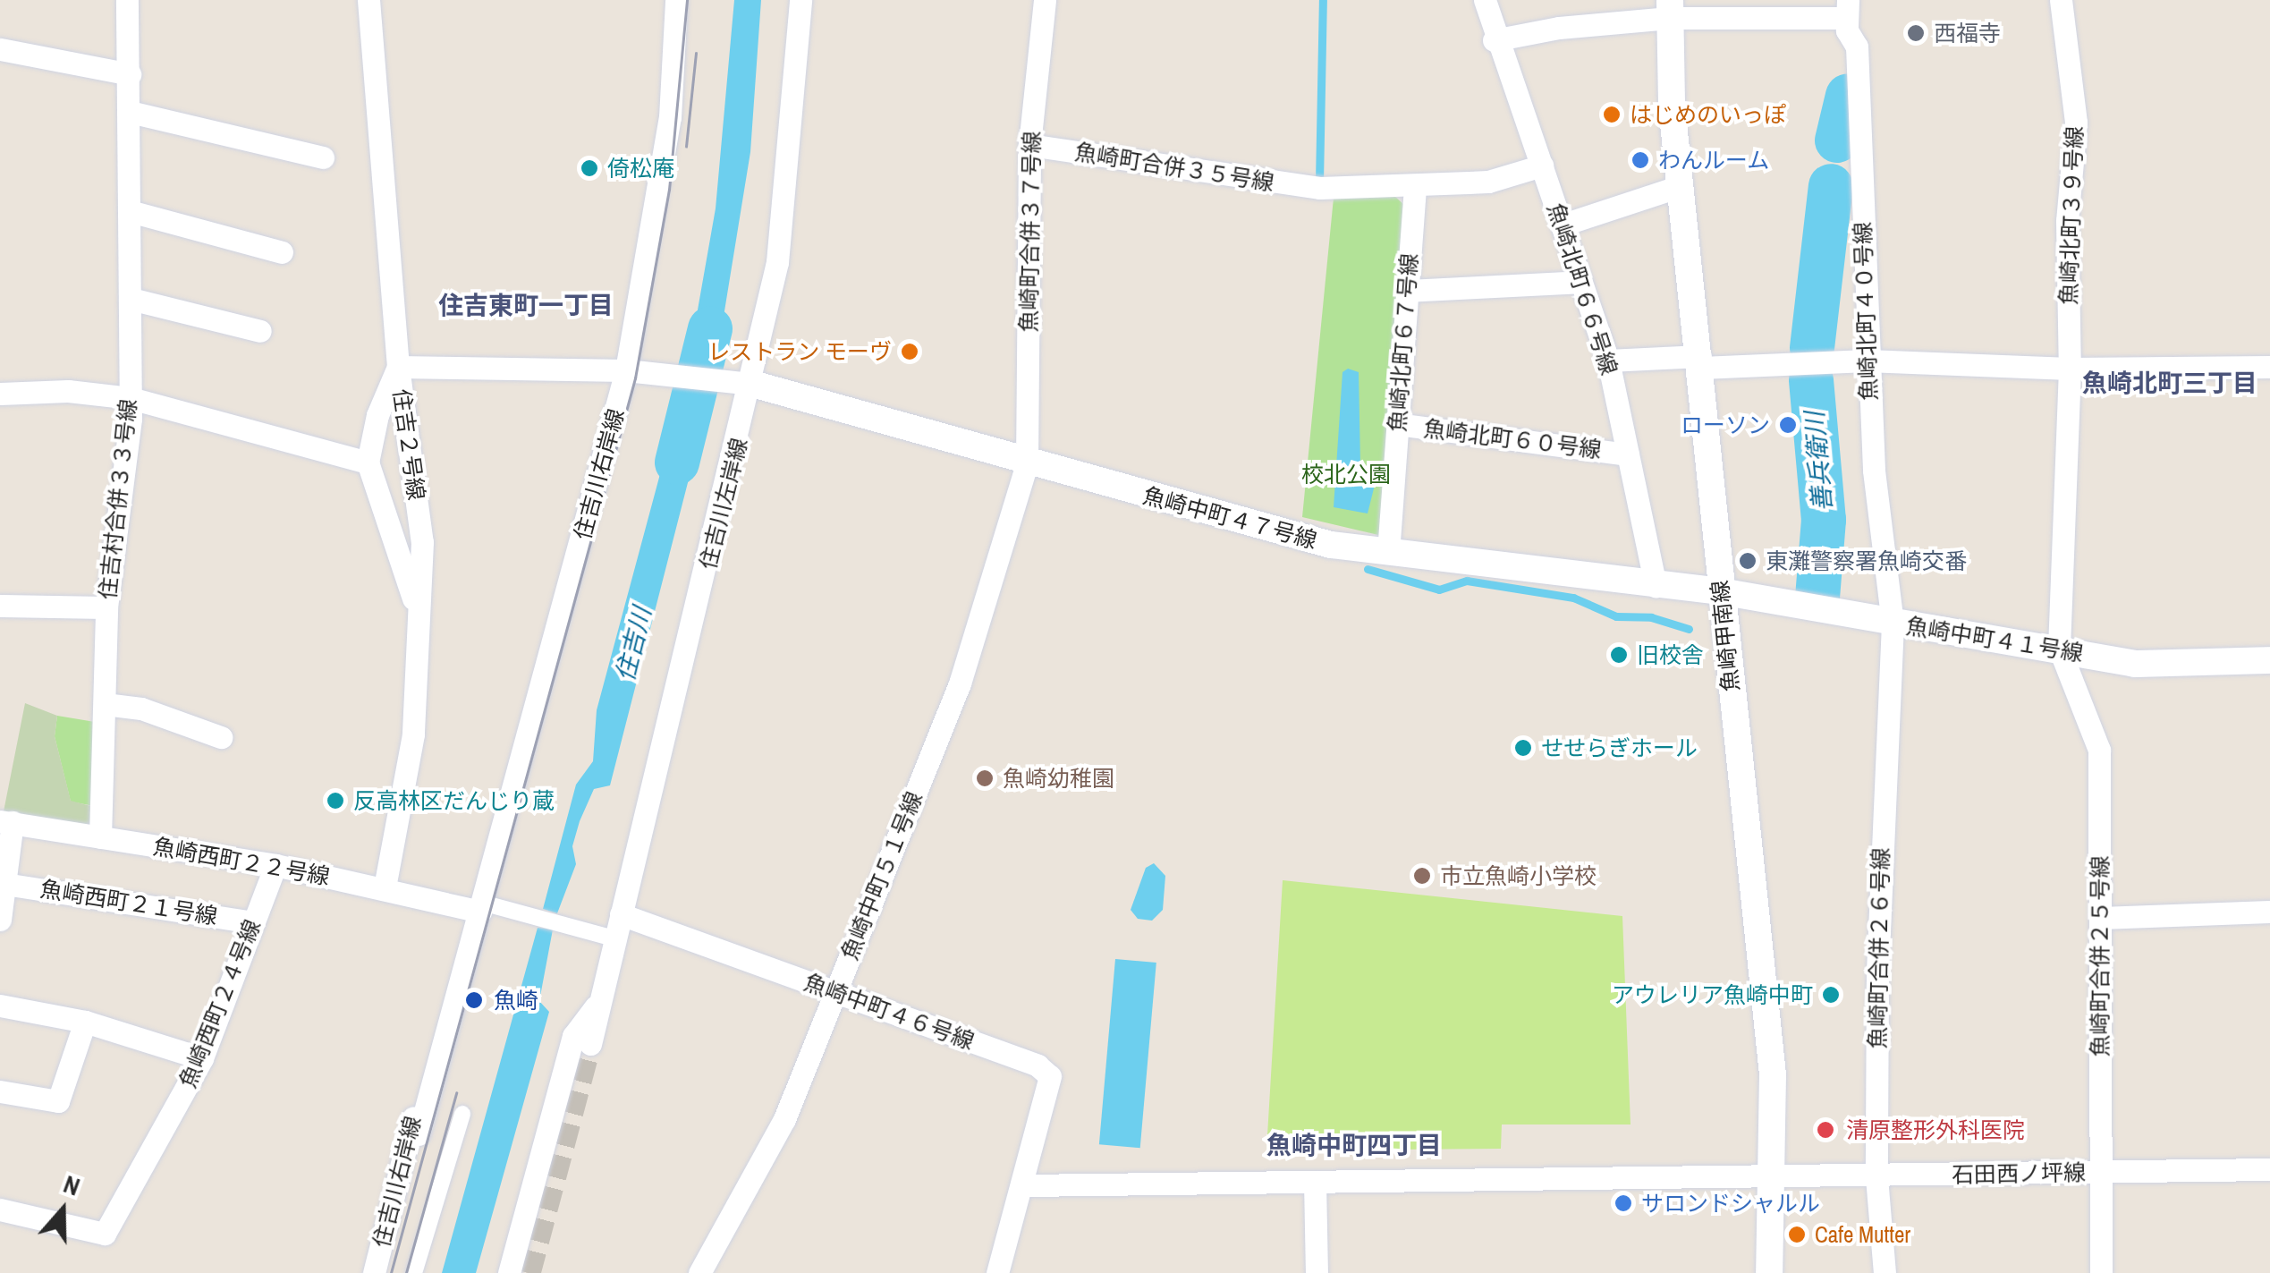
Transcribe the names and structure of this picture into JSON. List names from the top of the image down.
{
  "streets": {
    "street": [
      "魚崎町合併３５号線",
      "魚崎北町３９号線",
      "魚崎町合併３７号線",
      "魚崎北町６６号線",
      "魚崎北町４０号線",
      "魚崎北町６７号線",
      "魚崎北町６０号線",
      "住吉２号線",
      "住吉川右岸線",
      "住吉村合併３３号線",
      "住吉川左岸線",
      "魚崎中町４７号線",
      "魚崎甲南線",
      "魚崎中町４１号線",
      "魚崎西町２２号線",
      "魚崎中町５１号線",
      "魚崎西町２１号線",
      "魚崎町合併２６号線",
      "魚崎町合併２５号線",
      "魚崎西町２４号線",
      "魚崎中町４６号線",
      "石田西ノ坪線"
    ]
  },
  "crossings": [
    ["魚崎町合併３５号線", "魚崎町合併３７号線"],
    ["魚崎町合併３５号線", "魚崎北町６６号線"],
    ["魚崎町合併３５号線", "魚崎北町６７号線"],
    ["魚崎北町３９号線", "魚崎中町４１号線"],
    ["魚崎北町３９号線", "魚崎町合併２５号線"],
    ["魚崎町合併３７号線", "魚崎中町４７号線"],
    ["魚崎町合併３７号線", "魚崎中町５１号線"],
    ["魚崎北町６６号線", "魚崎北町６０号線"],
    ["魚崎北町６６号線", "魚崎中町４７号線"],
    ["魚崎北町４０号線", "魚崎中町４１号線"],
    ["魚崎北町４０号線", "魚崎町合併２６号線"],
    ["魚崎北町６７号線", "魚崎北町６０号線"],
    ["魚崎北町６７号線", "魚崎中町４７号線"],
    ["住吉２号線", "魚崎西町２２号線"],
    ["住吉川右岸線", "魚崎西町２２号線"],
    ["住吉村合併３３号線", "魚崎西町２２号線"],
    ["住吉川左岸線", "魚崎中町４７号線"],
    ["住吉川左岸線", "魚崎中町４６号線"],
    ["魚崎中町４７号線", "魚崎甲南線"],
    ["魚崎中町４７号線", "魚崎中町４１号線"],
    ["魚崎中町４７号線", "魚崎中町５１号線"],
    ["魚崎甲南線", "魚崎中町４１号線"],
    ["魚崎甲南線", "石田西ノ坪線"],
    ["魚崎中町４１号線", "魚崎町合併２６号線"],
    ["魚崎中町４１号線", "魚崎町合併２５号線"],
    ["魚崎西町２２号線", "魚崎西町２４号線"],
    ["魚崎中町５１号線", "魚崎中町４６号線"],
    ["魚崎西町２１号線", "魚崎西町２４号線"],
    ["魚崎町合併２６号線", "石田西ノ坪線"],
    ["魚崎町合併２５号線", "石田西ノ坪線"],
    ["魚崎中町４６号線", "石田西ノ坪線"]
  ],
  "districts": ["住吉東町一丁目", "魚崎北町三丁目", "魚崎中町四丁目"],
  "water": ["善兵衛川", "住吉川"],
  "parks": ["校北公園"],
  "places": [
    "西福寺",
    "はじめのいっぽ",
    "わんルーム",
    "倚松庵",
    "レストラン モーヴ",
    "ローソン",
    "東灘警察署魚崎交番",
    "旧校舎",
    "せせらぎホール",
    "魚崎幼稚園",
    "反高林区だんじり蔵",
    "市立魚崎小学校",
    "アウレリア魚崎中町",
    "魚崎",
    "清原整形外科医院",
    "サロンドシャルル",
    "Cafe Mutter"
  ],
  "north": "top"
}
